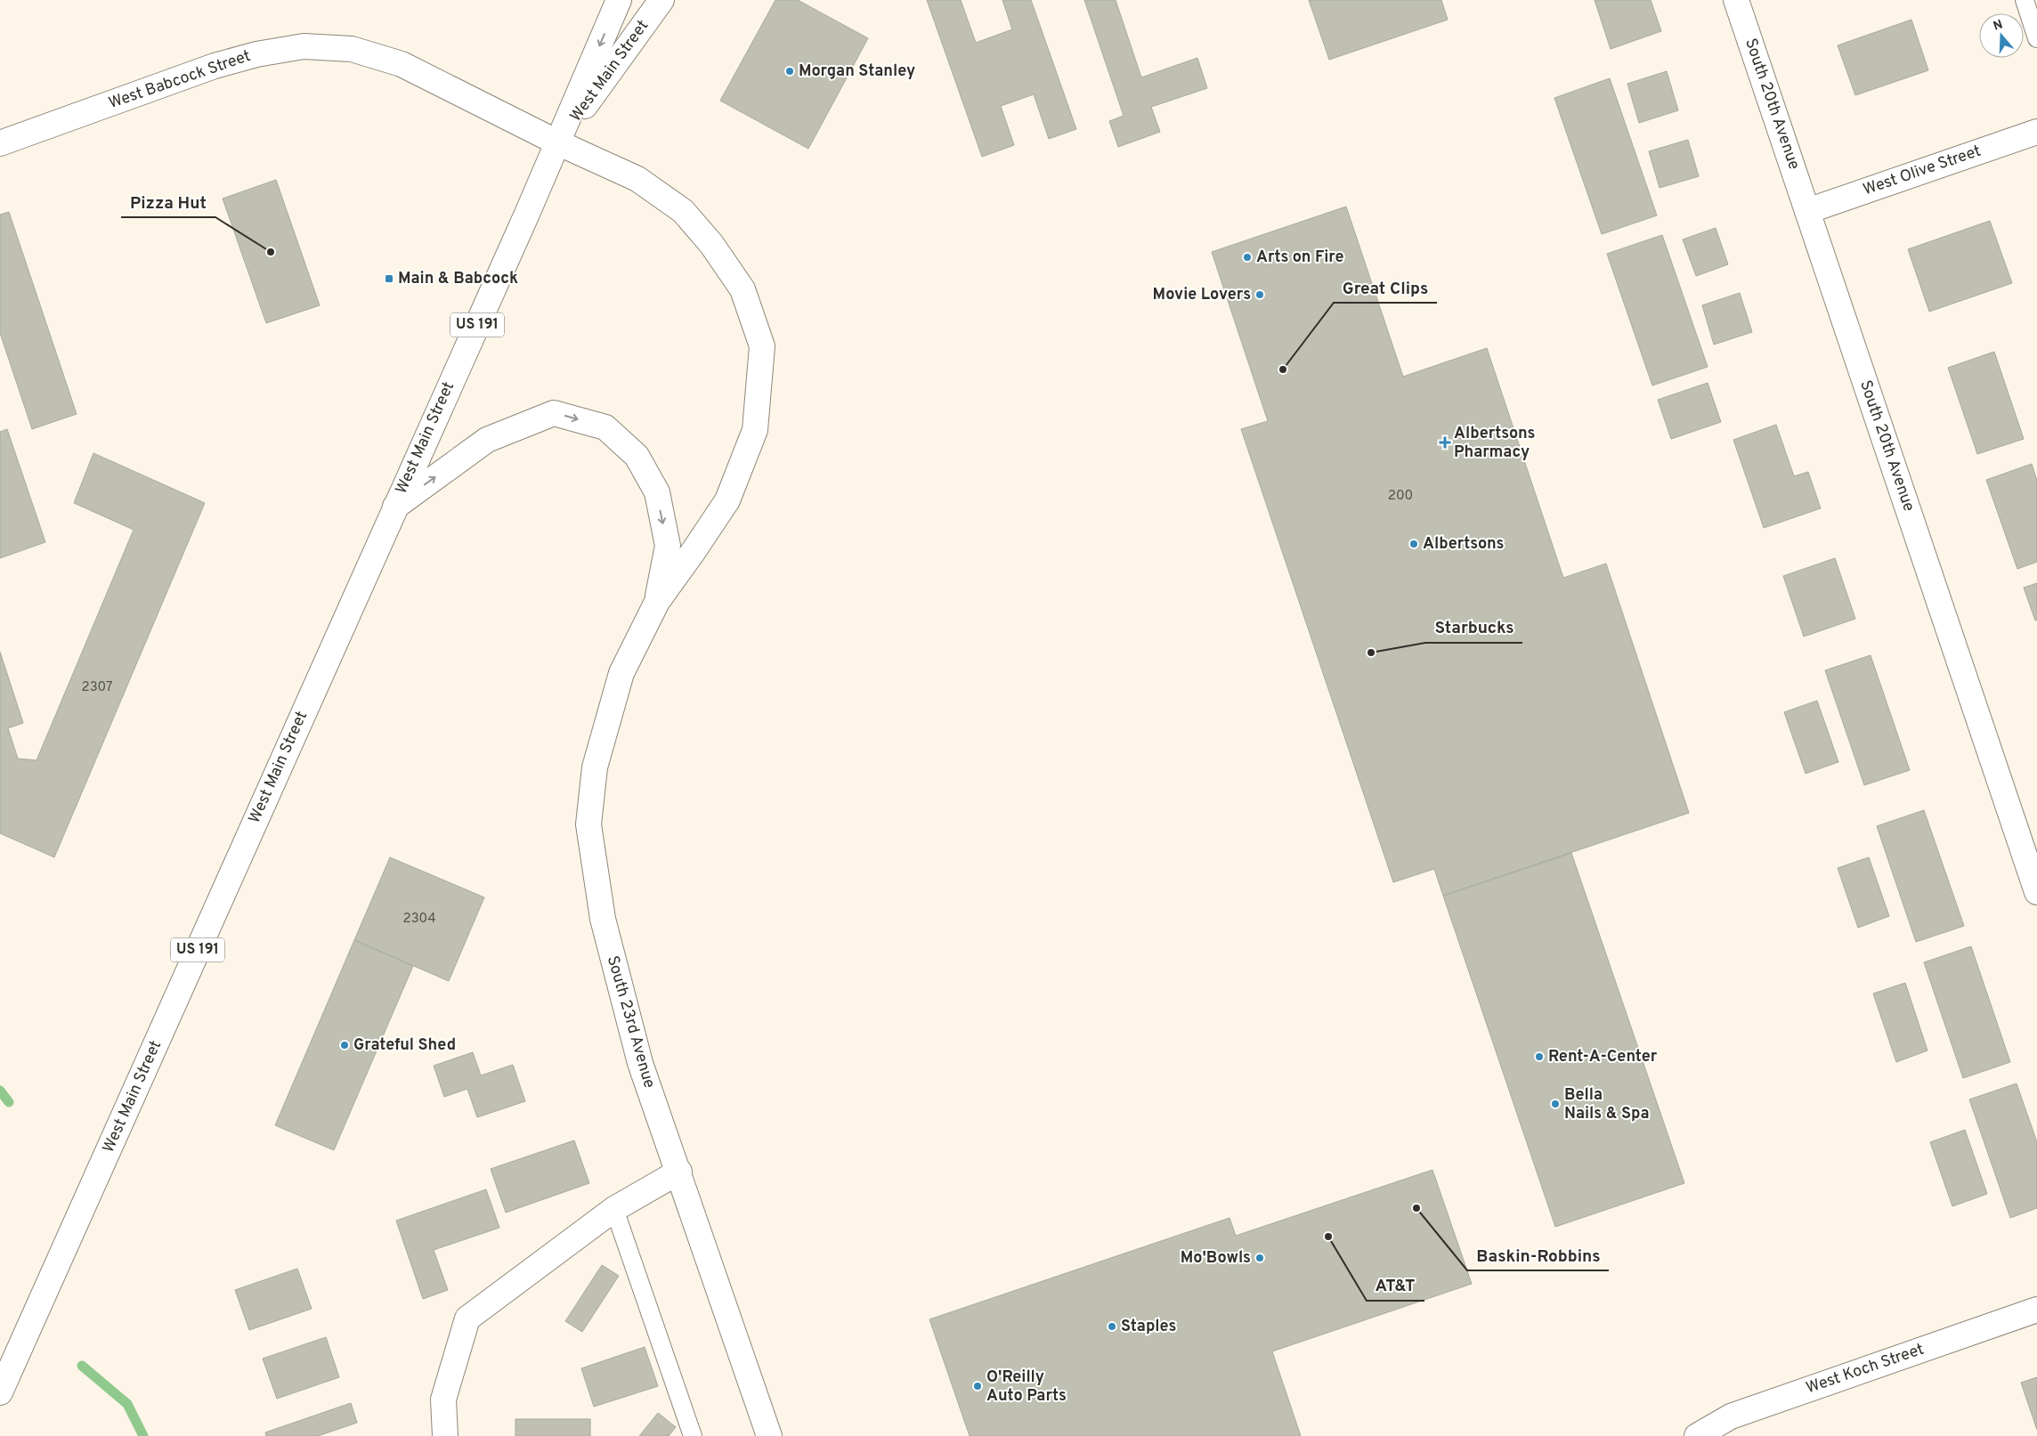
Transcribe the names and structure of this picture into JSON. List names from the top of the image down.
{
  "streets": {
    "main road": [
      "West Main Street",
      "West Babcock Street",
      "South 20th Avenue",
      "West Olive Street",
      "US 191",
      "South 23rd Avenue",
      "West Koch Street"
    ]
  },
  "crossings": [
    ["West Main Street", "West Babcock Street"],
    ["West Main Street", "South 23rd Avenue"],
    ["West Babcock Street", "South 23rd Avenue"],
    ["South 20th Avenue", "West Olive Street"]
  ],
  "places": {
    "other": [
      "Morgan Stanley",
      "Pizza Hut",
      "Arts on Fire",
      "Movie Lovers",
      "Great Clips",
      "Albertsons",
      "Starbucks",
      "Grateful Shed",
      "Rent-A-Center",
      "Bella Nails & Spa",
      "Baskin-Robbins",
      "AT&T",
      "Mo'Bowls",
      "Staples",
      "O'Reilly Auto Parts"
    ],
    "transit": ["Main & Babcock"],
    "health": ["Albertsons Pharmacy"]
  },
  "house_numbers": ["200", "2307", "2304"],
  "north": "top"
}
